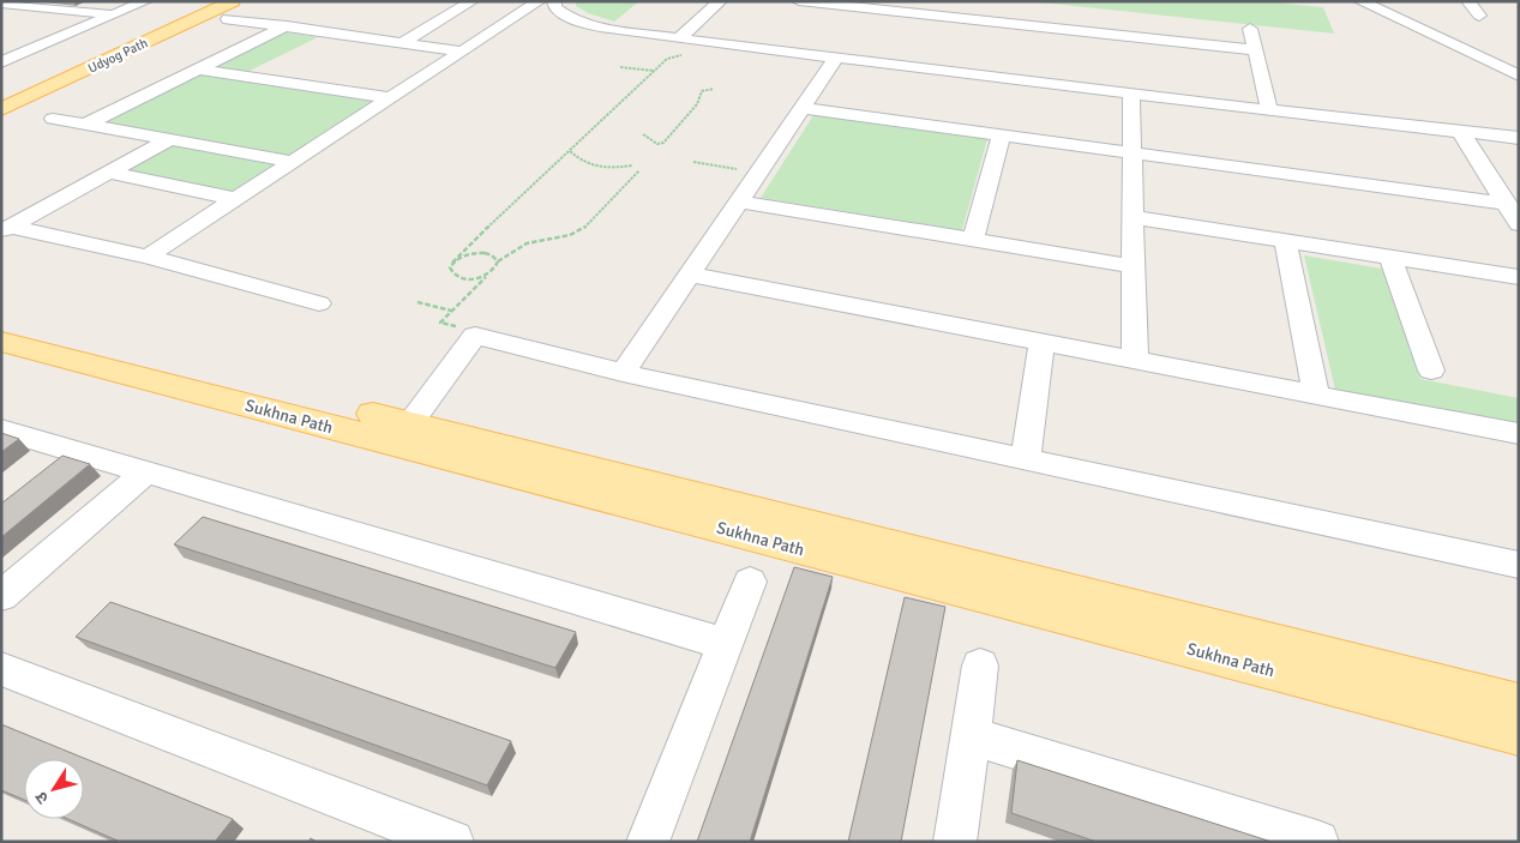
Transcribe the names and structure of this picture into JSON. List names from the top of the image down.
{
  "streets": {
    "main road": ["Udyog Path", "Sukhna Path"]
  },
  "north": "bottom left"
}
